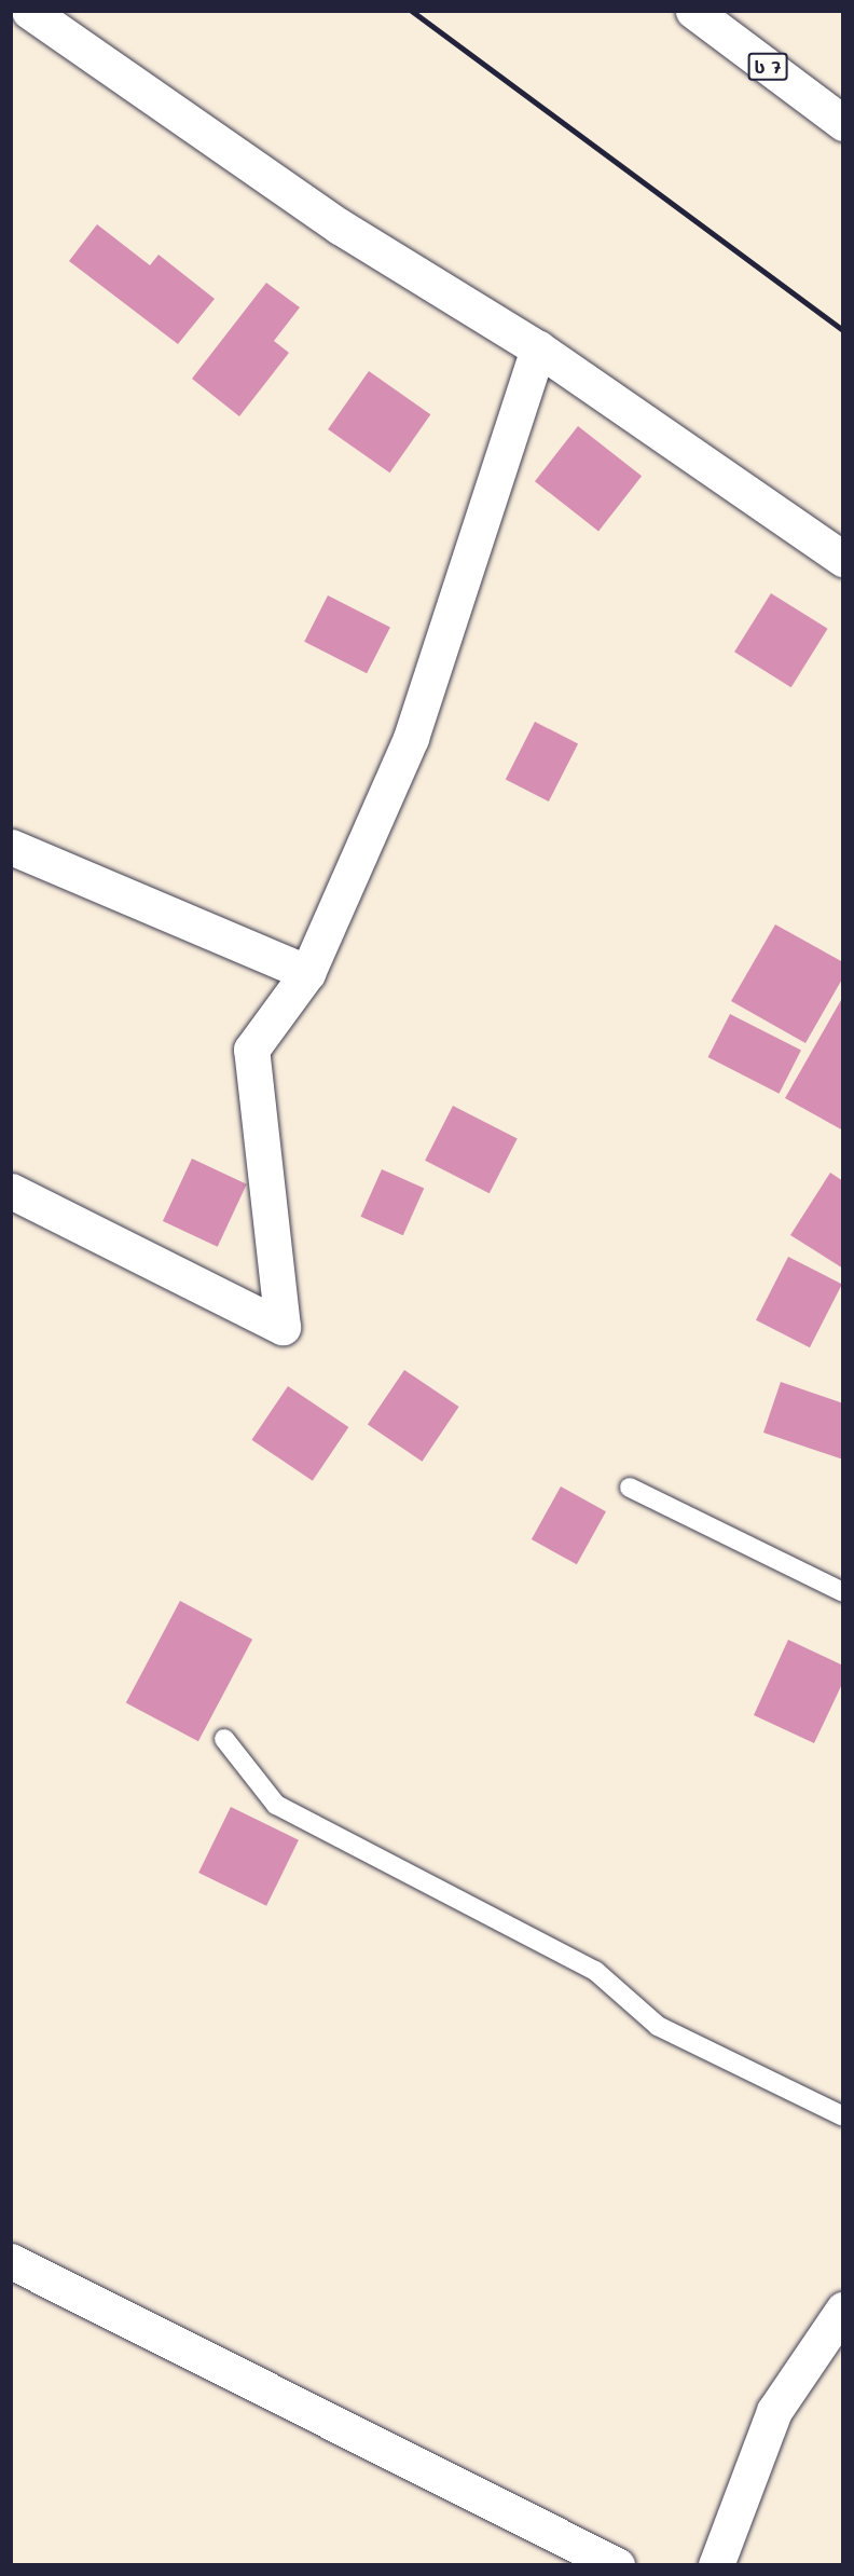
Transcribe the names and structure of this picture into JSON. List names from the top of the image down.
{
  "streets": {
    "main road": ["ს 7"]
  }
}
